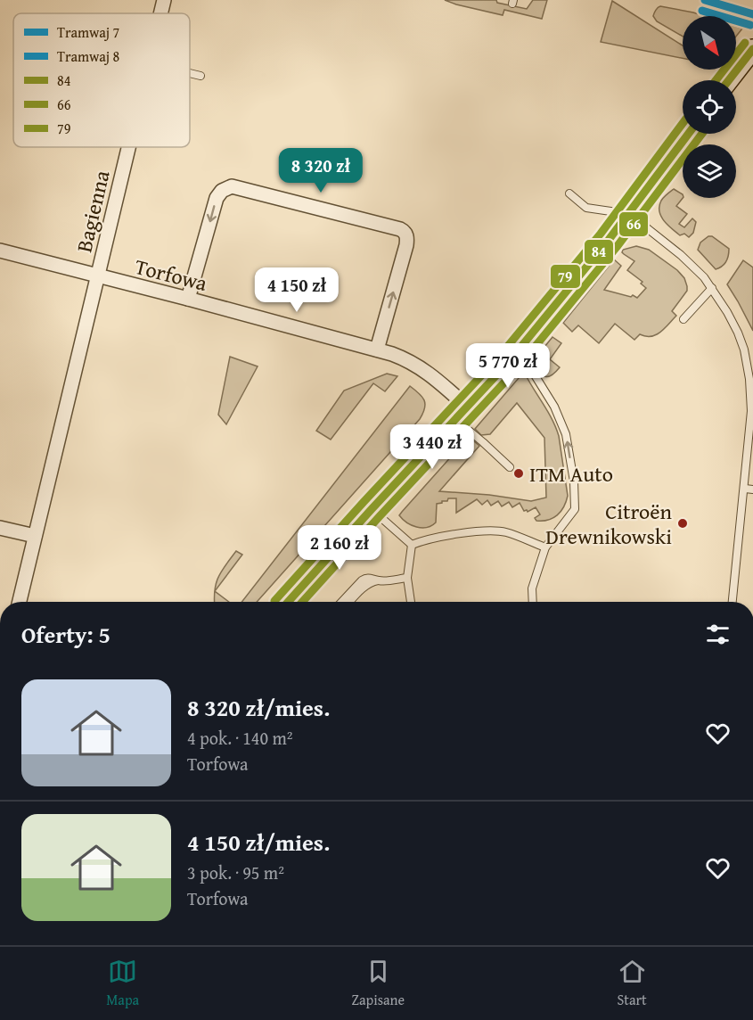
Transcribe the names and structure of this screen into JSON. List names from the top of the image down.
{
  "streets": {
    "street": ["Bagienna", "Torfowa"]
  },
  "crossings": [
    ["Bagienna", "Torfowa"]
  ],
  "places": ["ITM Auto", "Citroën Drewnikowski"],
  "lines": [
    "tram line 7",
    "tram line 8",
    "transit line 79",
    "transit line 84",
    "transit line 66"
  ],
  "legend": [
    "Tramwaj 7",
    "Tramwaj 8",
    "84",
    "66",
    "79"
  ],
  "north": "bottom right",
  "page": {
    "price": [
      "8 320 zł",
      "4 150 zł",
      "5 770 zł",
      "3 440 zł",
      "2 160 zł"
    ],
    "heading": "Oferty: 5",
    "list": [
      {
        "name": "8 320 zł/mies.",
        "note": "4 pok. · 140 m² · Torfowa"
      },
      {
        "name": "4 150 zł/mies.",
        "note": "3 pok. · 95 m² · Torfowa"
      }
    ],
    "tabs": ["Mapa", "Zapisane", "Start"]
  }
}
